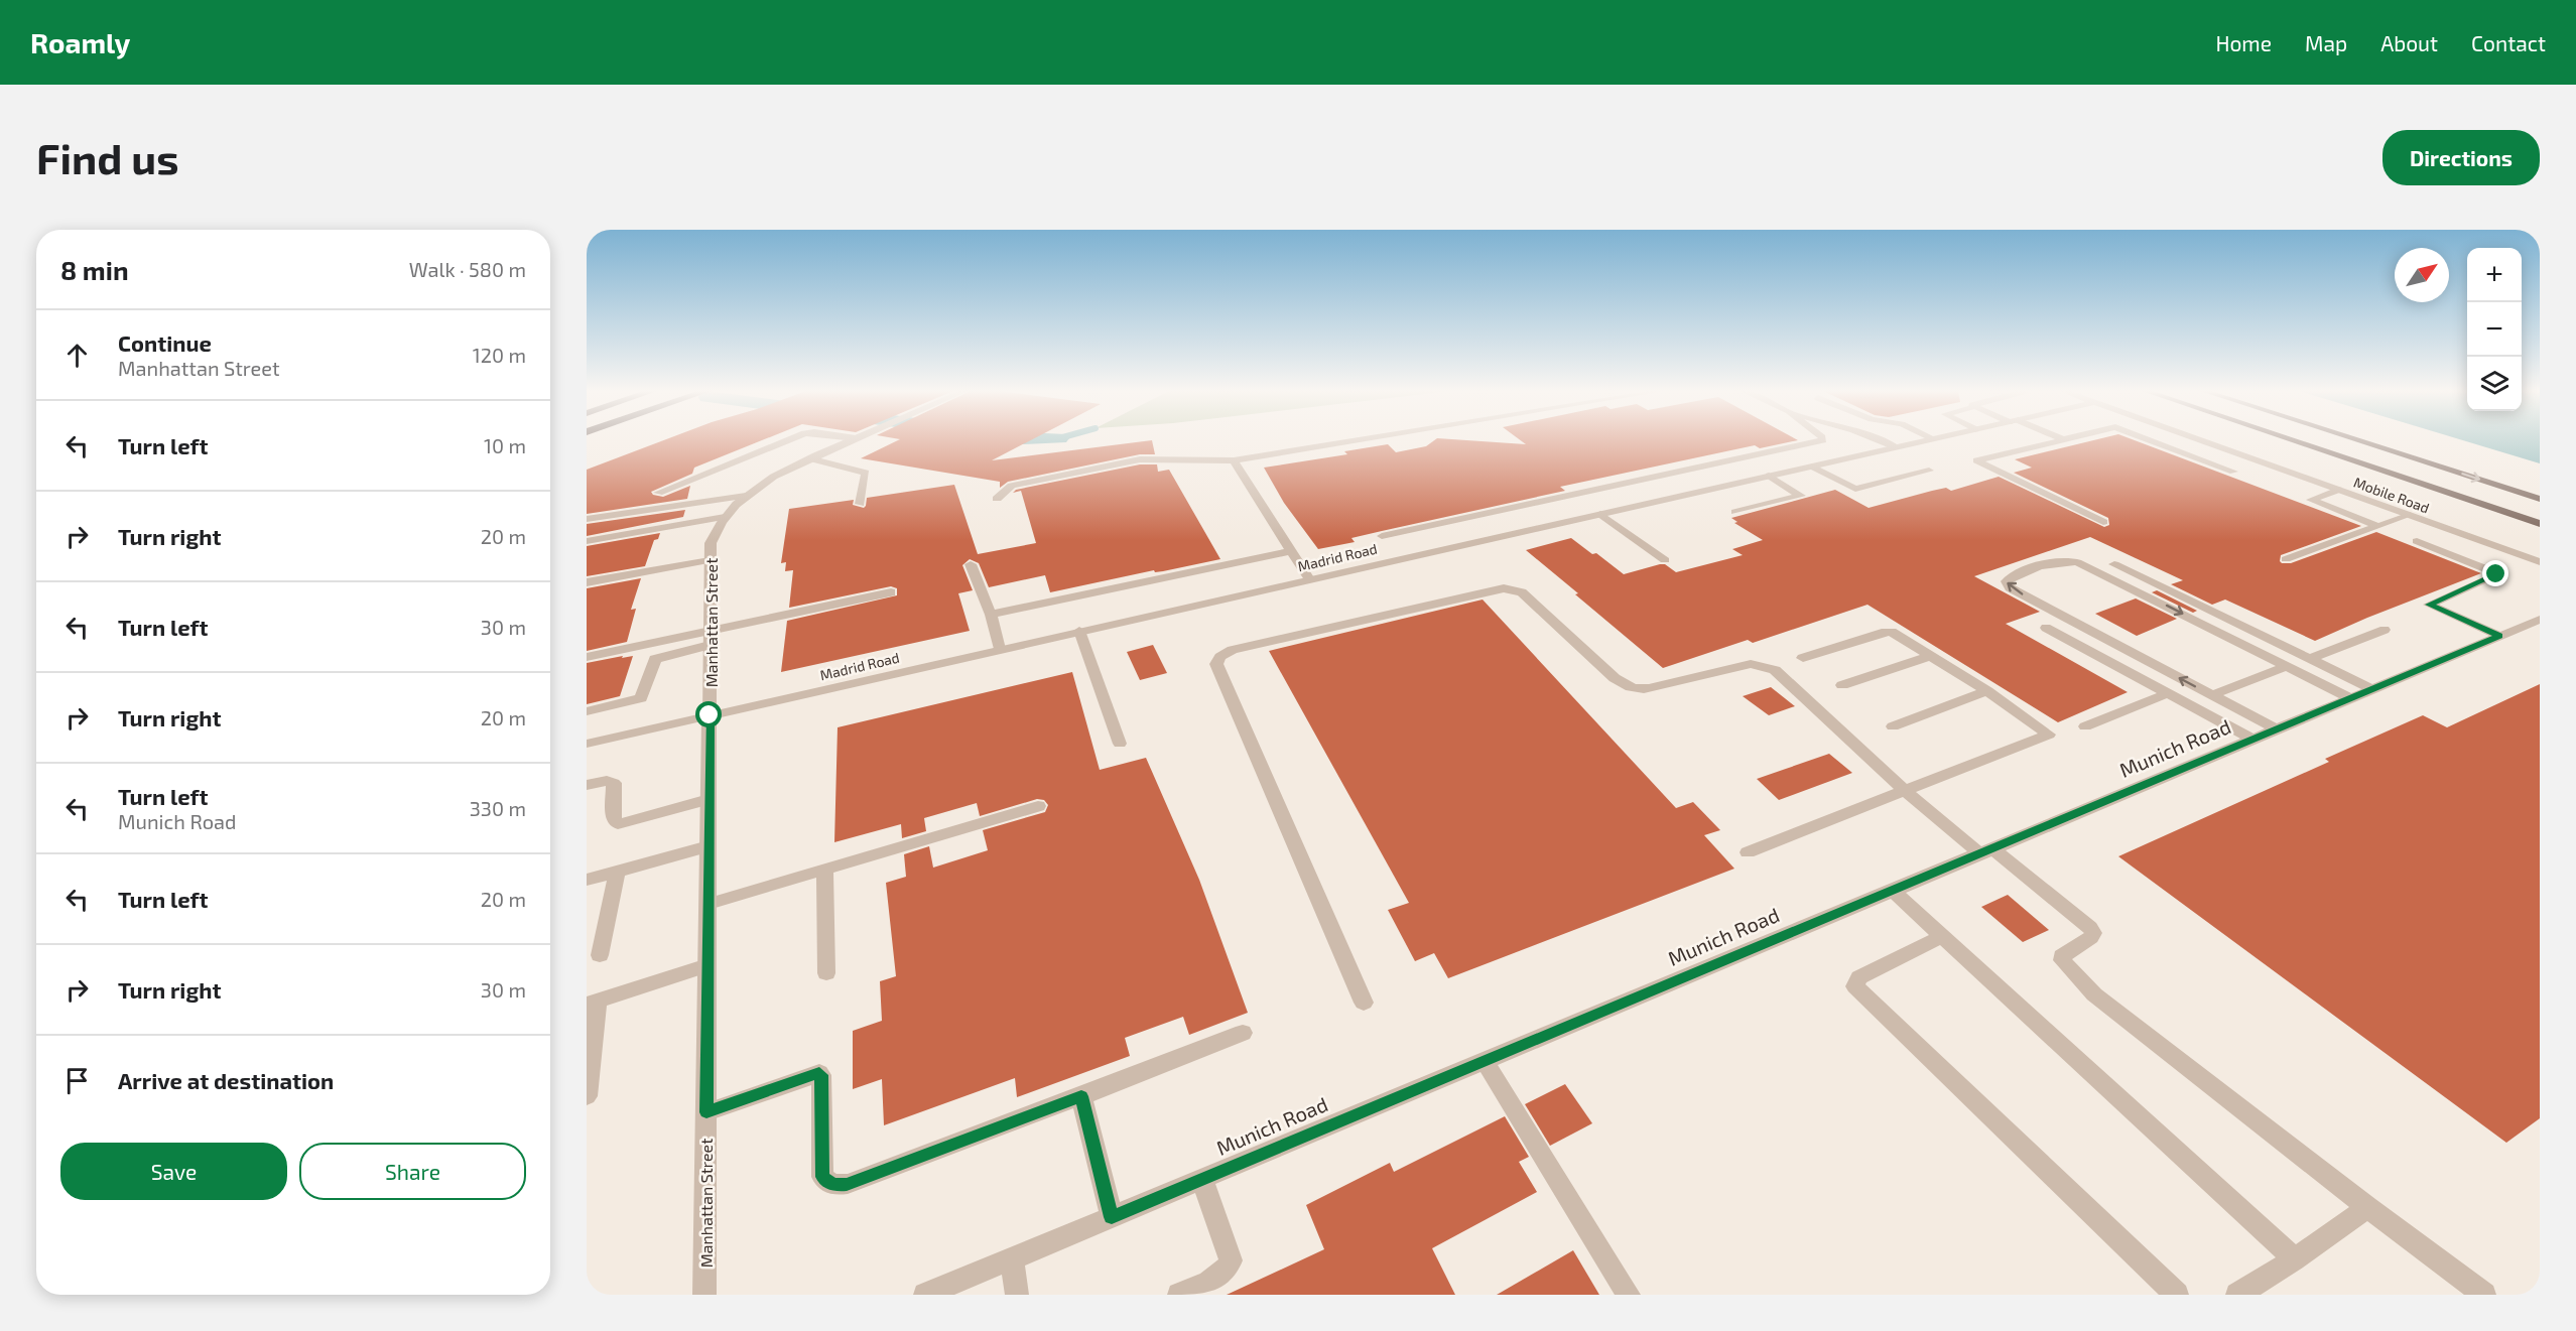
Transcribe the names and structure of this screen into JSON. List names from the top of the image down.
{
  "streets": {
    "street": [
      "Mobile Road",
      "Madrid Road",
      "Manhattan Street",
      "Munich Road"
    ]
  },
  "crossings": [
    ["Madrid Road", "Manhattan Street"]
  ],
  "north": "top right",
  "page": {
    "header": "Roamly",
    "nav": [
      "Home",
      "Map",
      "About",
      "Contact"
    ],
    "buttons": [
      "Directions",
      ["Save", "Share"]
    ],
    "title": "Find us",
    "heading": ["8 min", "Walk · 580 m"],
    "map_buttons": ["+", "−"],
    "list": [
      ["Continue", "Manhattan Street", "120 m"],
      ["Turn left", "10 m"],
      ["Turn right", "20 m"],
      ["Turn left", "30 m"],
      ["Turn right", "20 m"],
      ["Turn left", "Munich Road", "330 m"],
      ["Turn left", "20 m"],
      ["Turn right", "30 m"],
      "Arrive at destination"
    ]
  }
}
